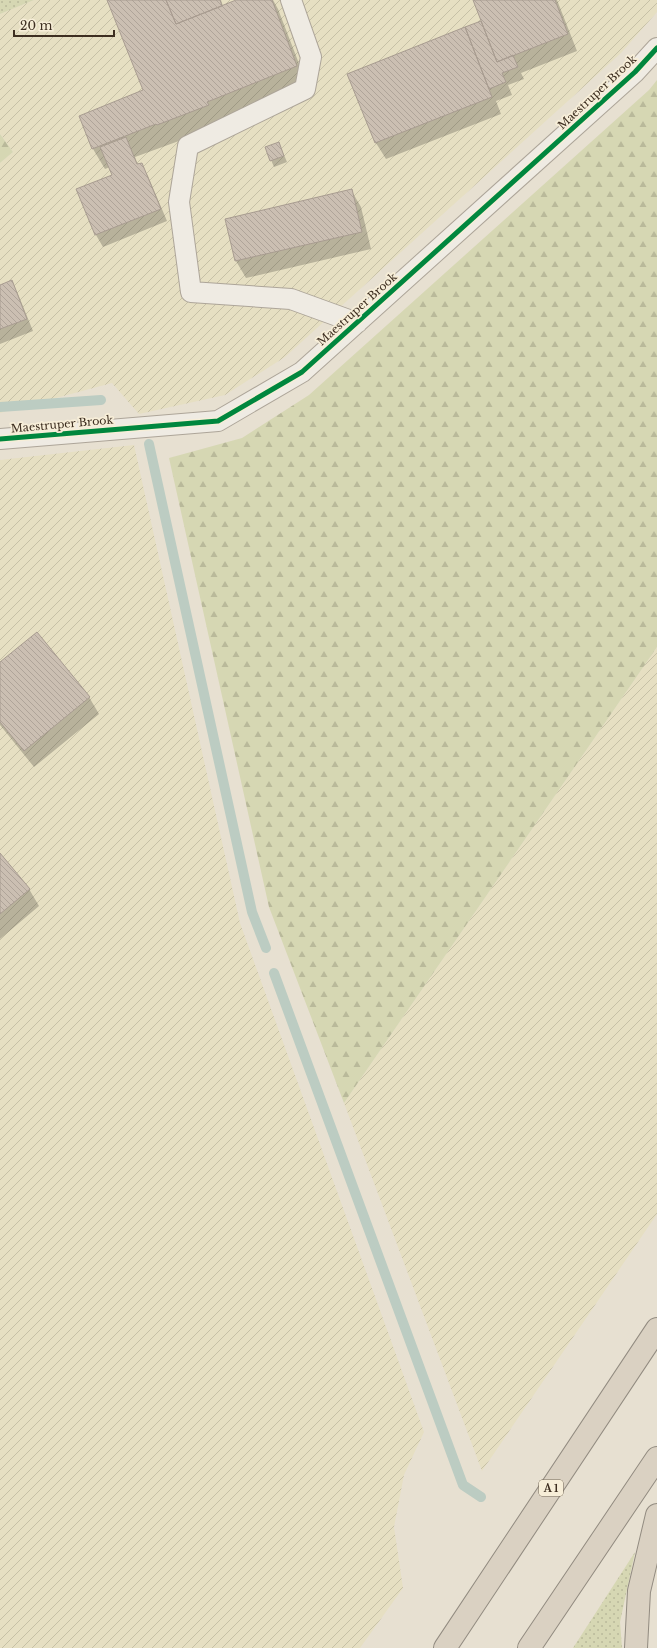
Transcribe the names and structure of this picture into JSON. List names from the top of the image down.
{
  "streets": {
    "highway": ["A 1"],
    "lane": ["Maestruper Brook"]
  },
  "scale_bar": "20 m"
}
